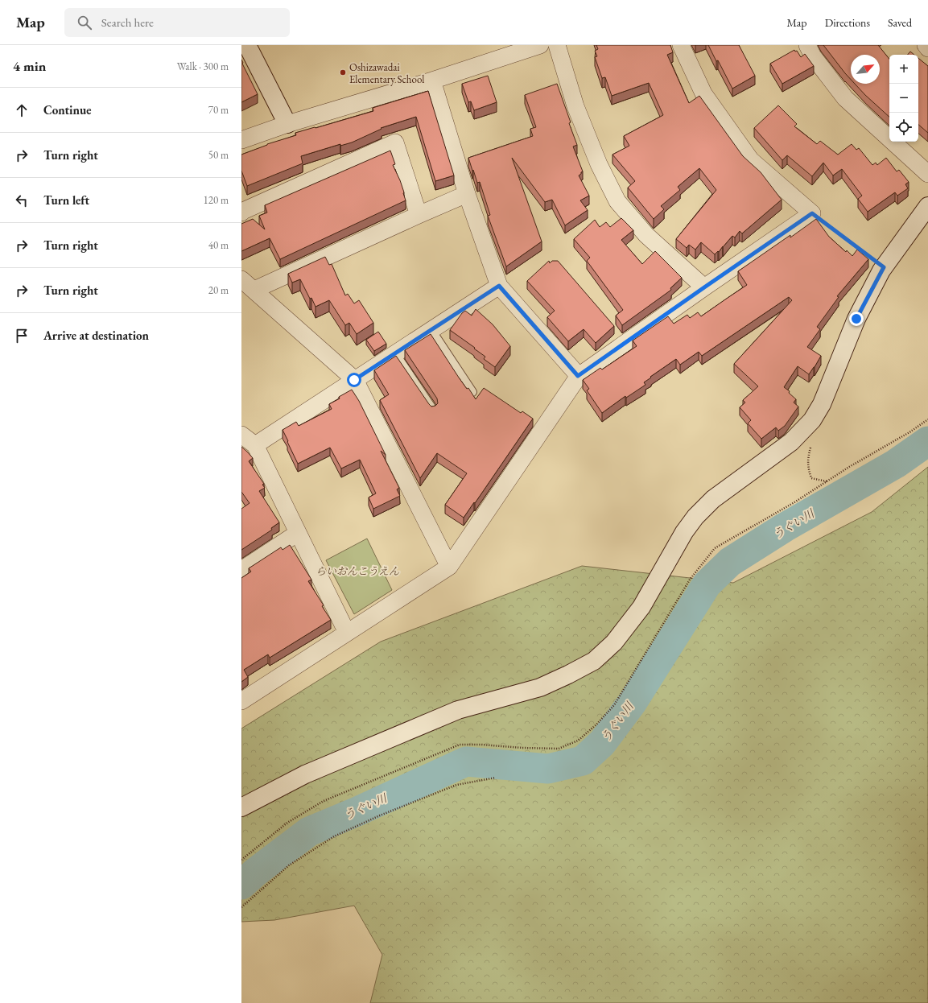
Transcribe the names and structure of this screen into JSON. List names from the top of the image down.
{
  "water": ["うぐい川"],
  "parks": ["らいおんこうえん"],
  "places": ["Oshizawadai Elementary School"],
  "north": "top right",
  "page": {
    "header": "Map",
    "search": "Search here",
    "nav": ["Map", "Directions", "Saved"],
    "heading": ["4 min", "Walk · 300 m"],
    "map_buttons": ["+", "−"],
    "list": [
      ["Continue", "70 m"],
      ["Turn right", "50 m"],
      ["Turn left", "120 m"],
      ["Turn right", "40 m"],
      ["Turn right", "20 m"],
      "Arrive at destination"
    ]
  }
}
